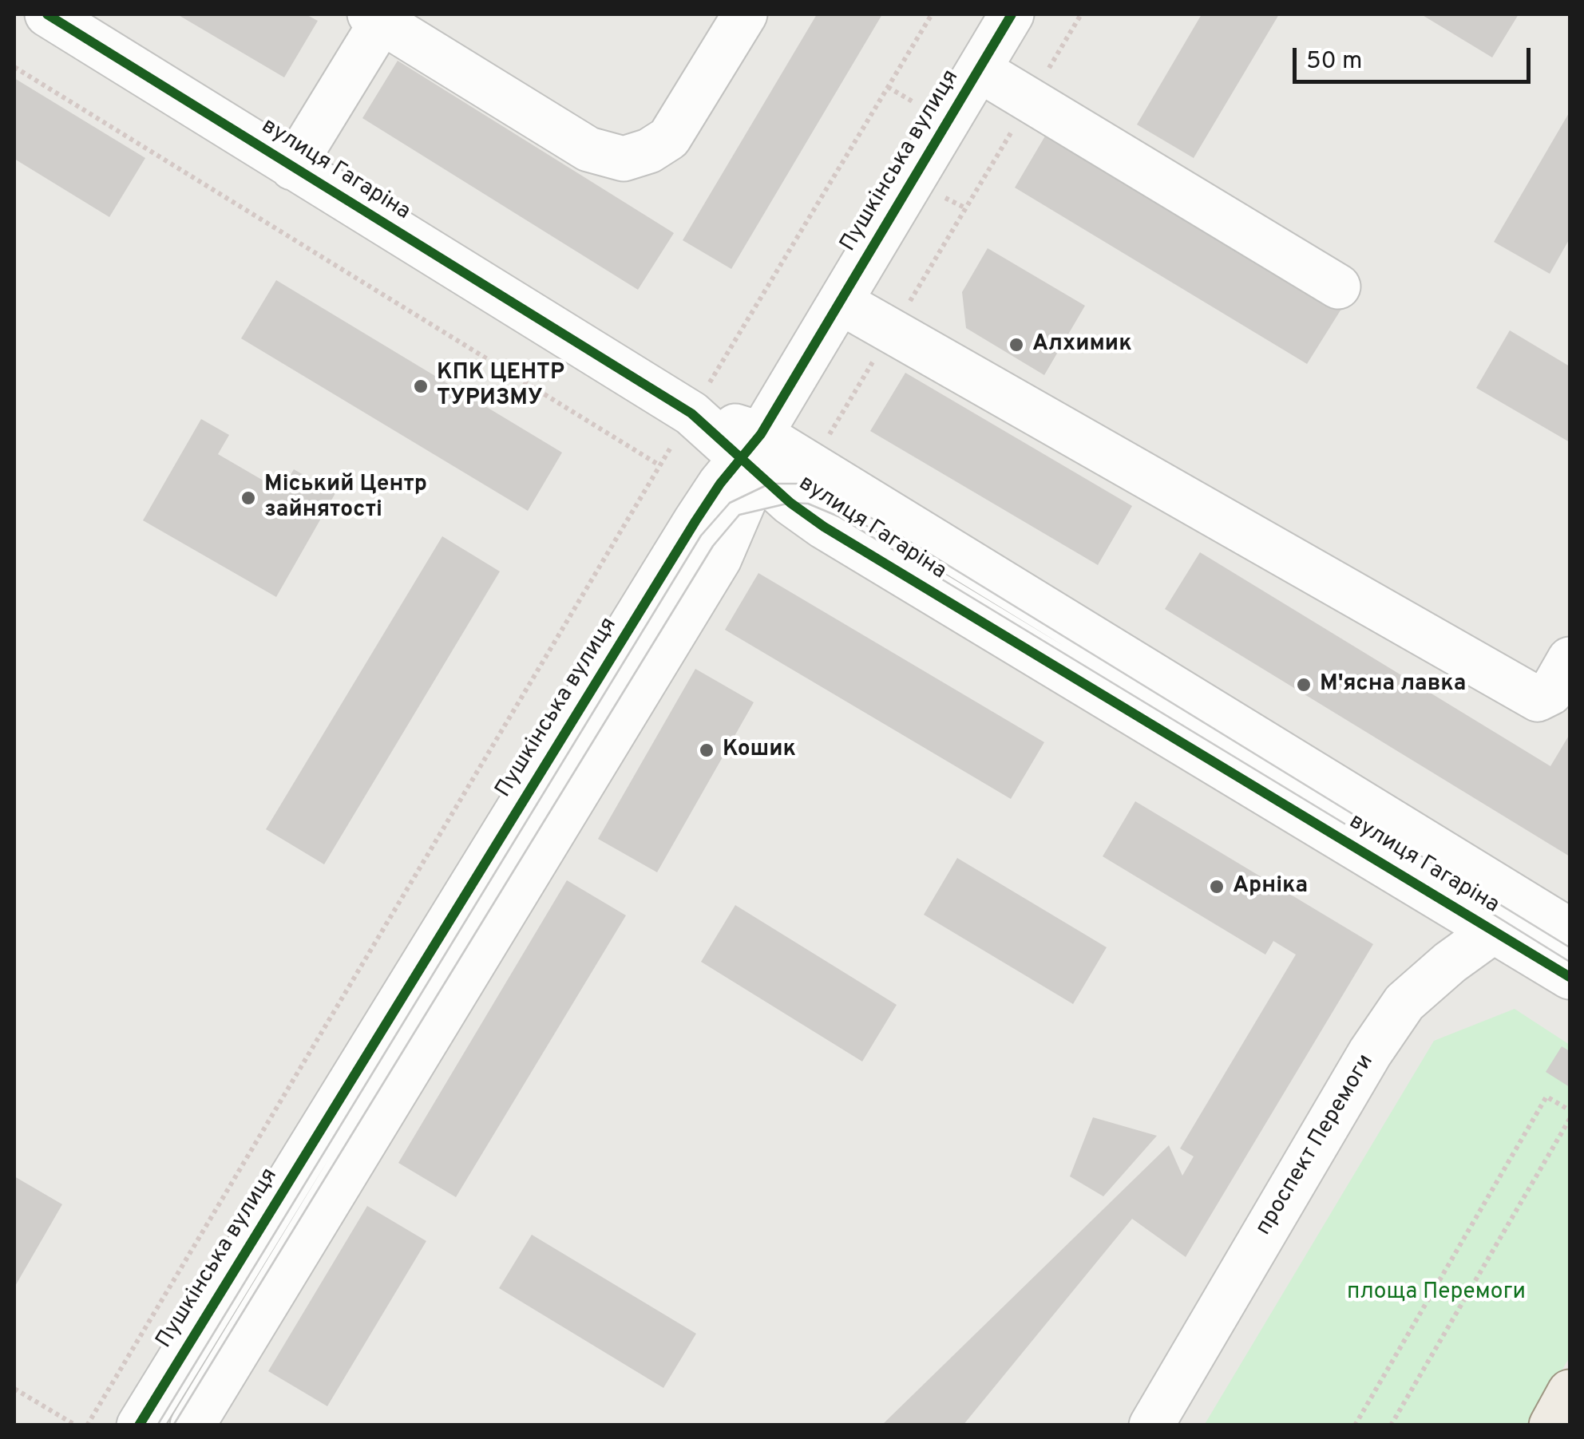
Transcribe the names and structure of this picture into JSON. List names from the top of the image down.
{
  "streets": {
    "street": ["Пушкінська вулиця", "вулиця Гагаріна", "проспект Перемоги"]
  },
  "crossings": [
    ["Пушкінська вулиця", "вулиця Гагаріна"],
    ["вулиця Гагаріна", "проспект Перемоги"]
  ],
  "parks": ["площа Перемоги"],
  "places": [
    "Алхимик",
    "КПК ЦЕНТР ТУРИЗМУ",
    "Міський Центр зайнятості",
    "М'ясна лавка",
    "Кошик",
    "Арніка"
  ],
  "scale_bar": "50 m"
}
